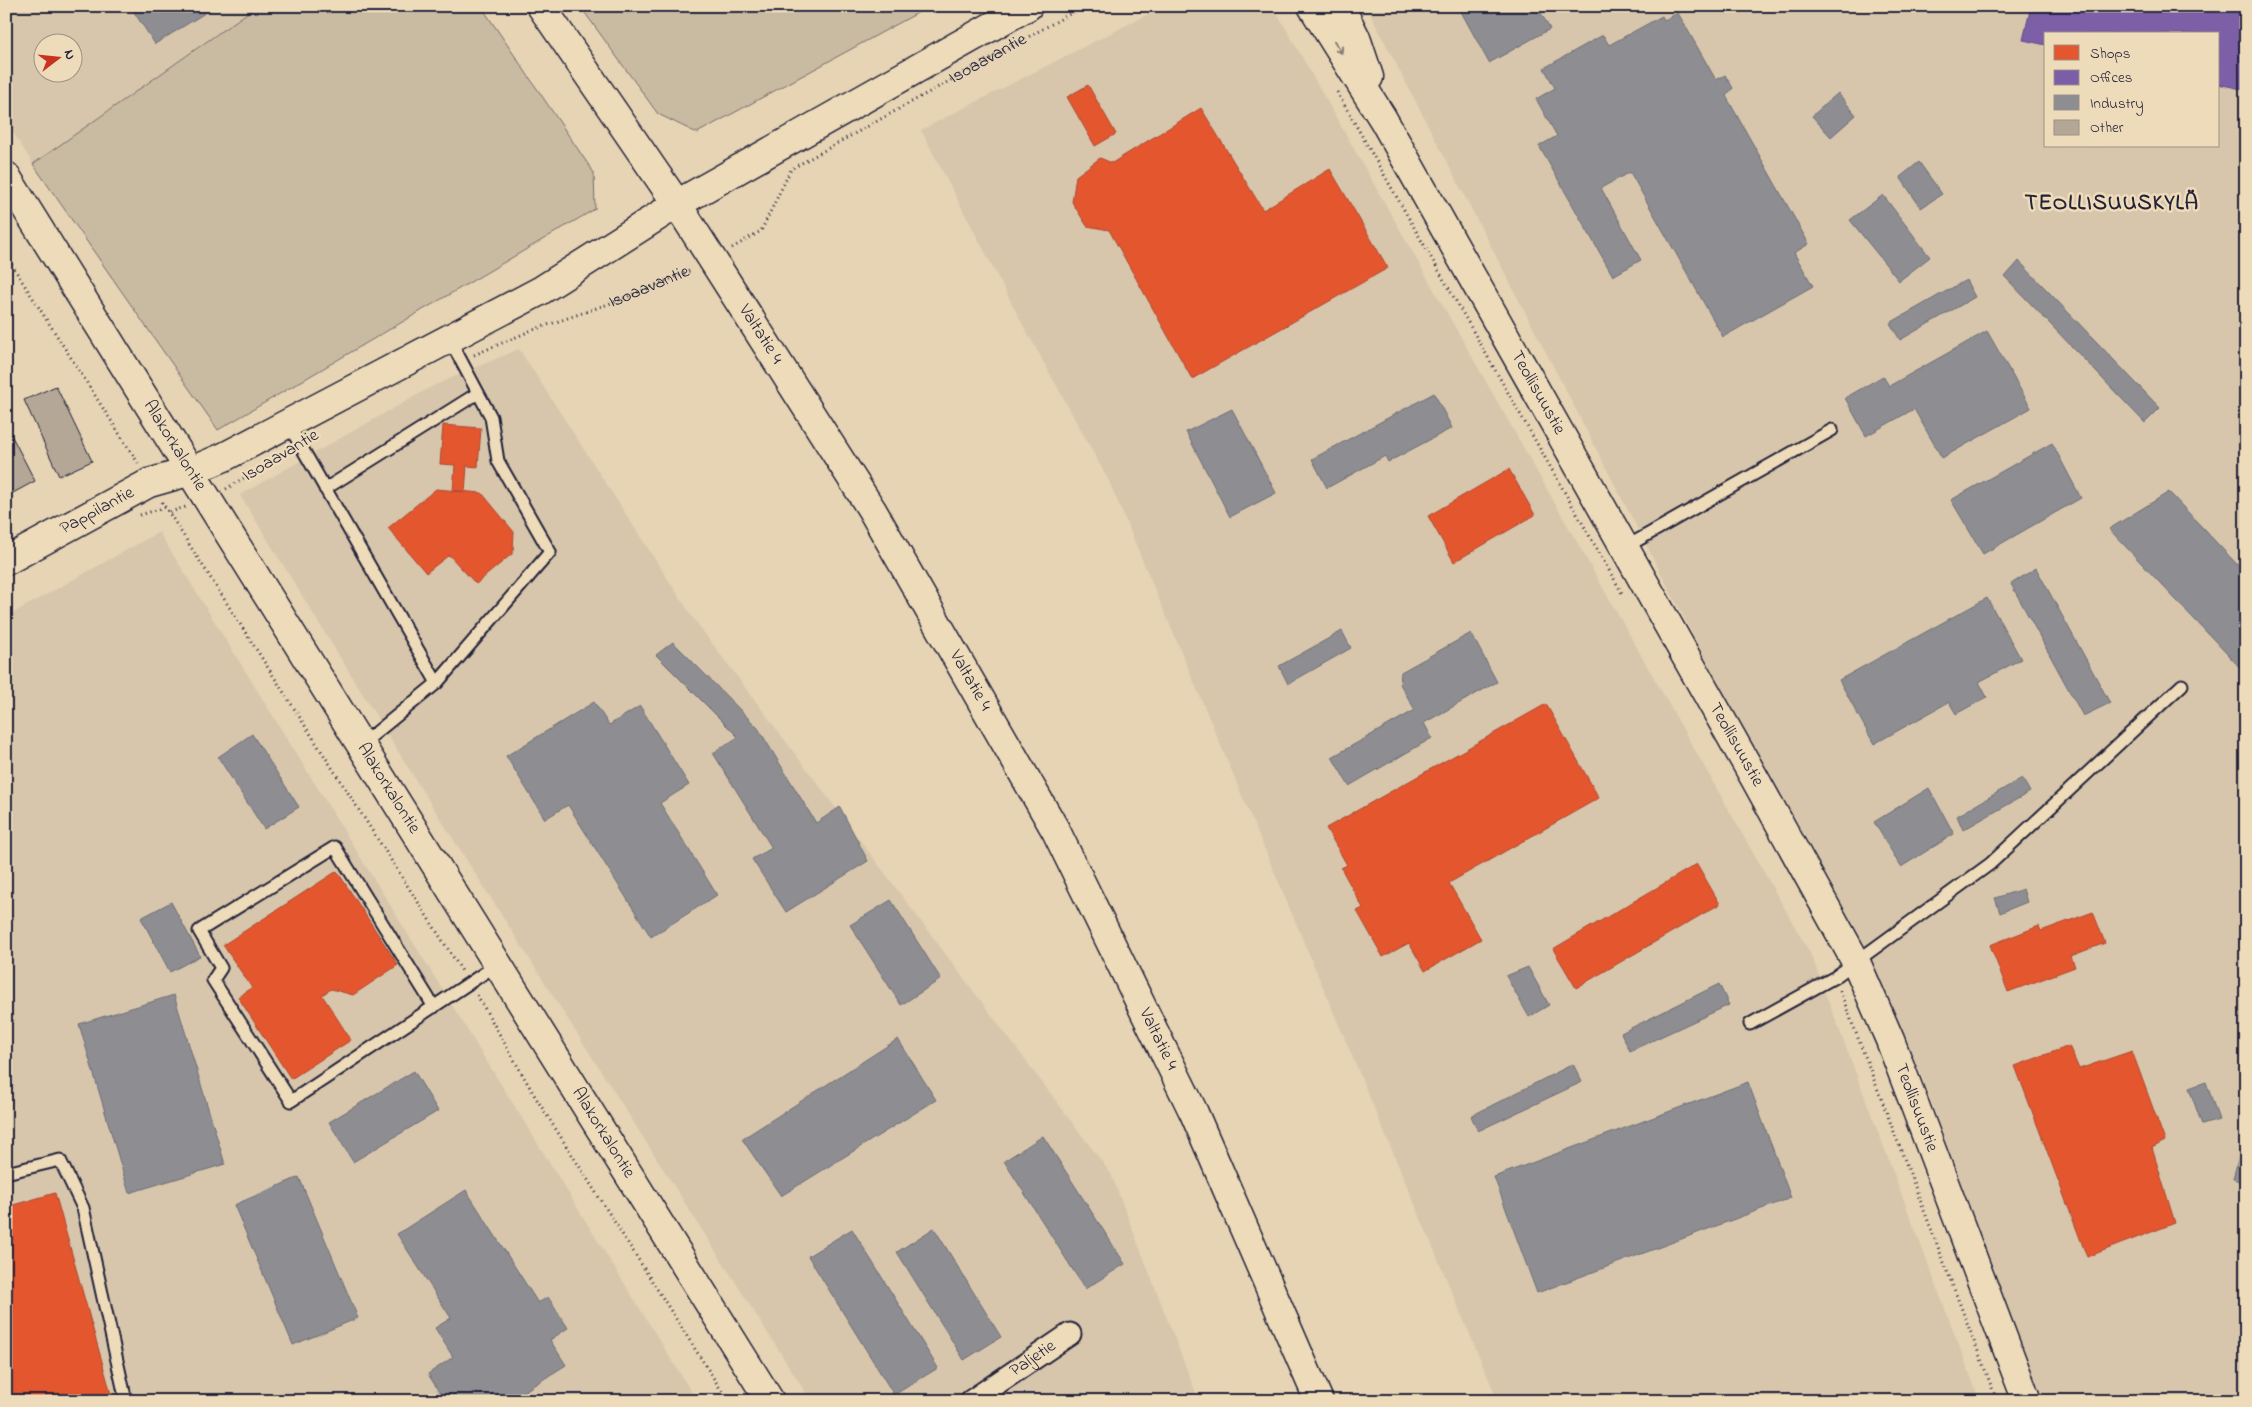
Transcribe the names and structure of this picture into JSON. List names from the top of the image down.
{
  "streets": {
    "main road": [
      "Isoaavantie",
      "Valtatie 4",
      "Teollisuustie",
      "Alakorkalontie",
      "Pappilantie"
    ],
    "street": ["Paljetie"]
  },
  "crossings": [
    ["Isoaavantie", "Valtatie 4"],
    ["Isoaavantie", "Alakorkalontie"],
    ["Isoaavantie", "Pappilantie"],
    ["Alakorkalontie", "Pappilantie"]
  ],
  "districts": ["TEOLLISUUSKYLÄ"],
  "legend": [
    "Shops",
    "Offices",
    "Industry",
    "Other"
  ],
  "north": "right"
}
